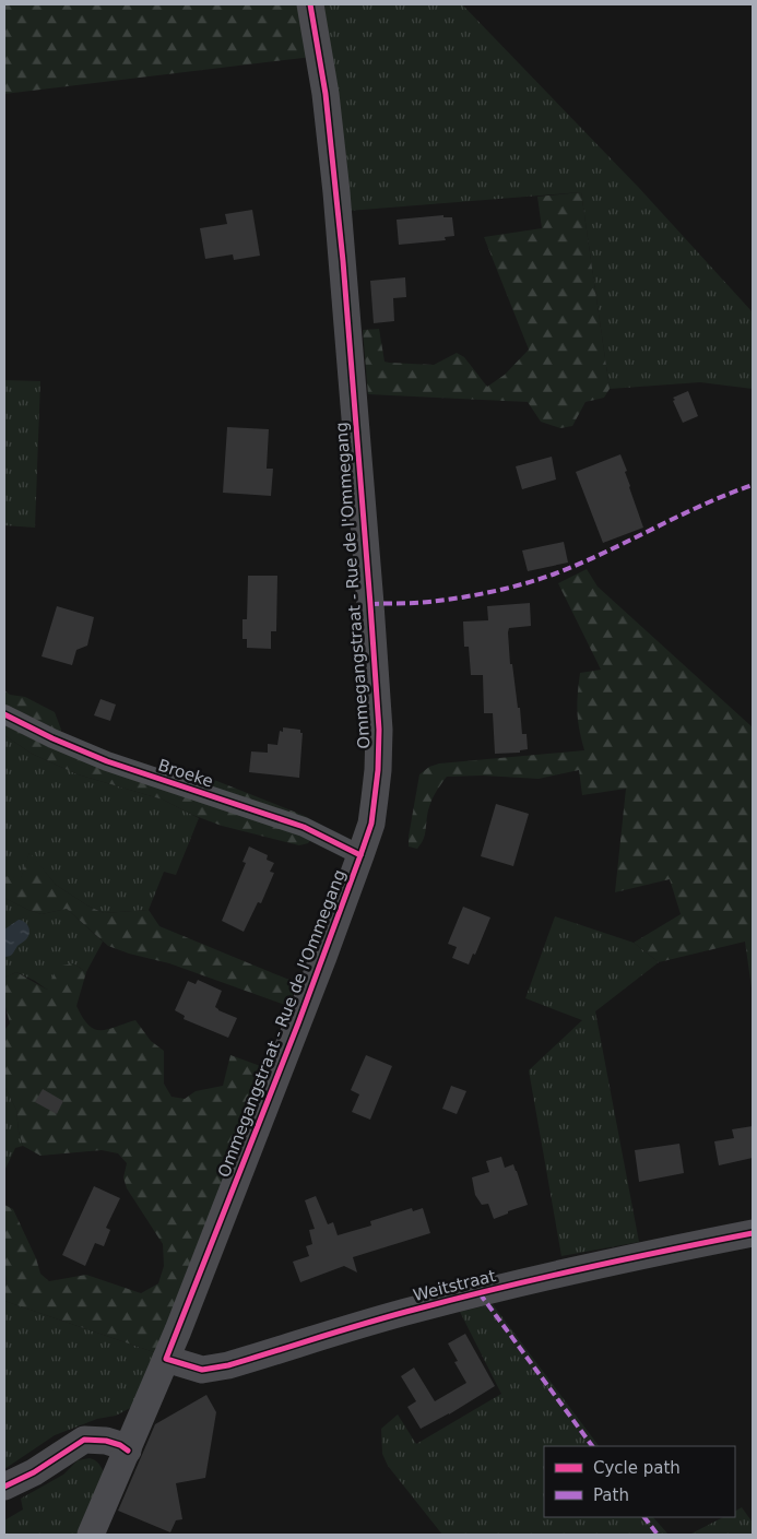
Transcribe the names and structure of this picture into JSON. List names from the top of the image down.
{
  "streets": {
    "main road": ["Ommegangstraat - Rue de l'Ommegang", "Weitstraat"],
    "street": ["Broeke"]
  },
  "crossings": [
    ["Ommegangstraat - Rue de l'Ommegang", "Broeke"],
    ["Ommegangstraat - Rue de l'Ommegang", "Weitstraat"]
  ],
  "legend": ["Cycle path", "Path"]
}
